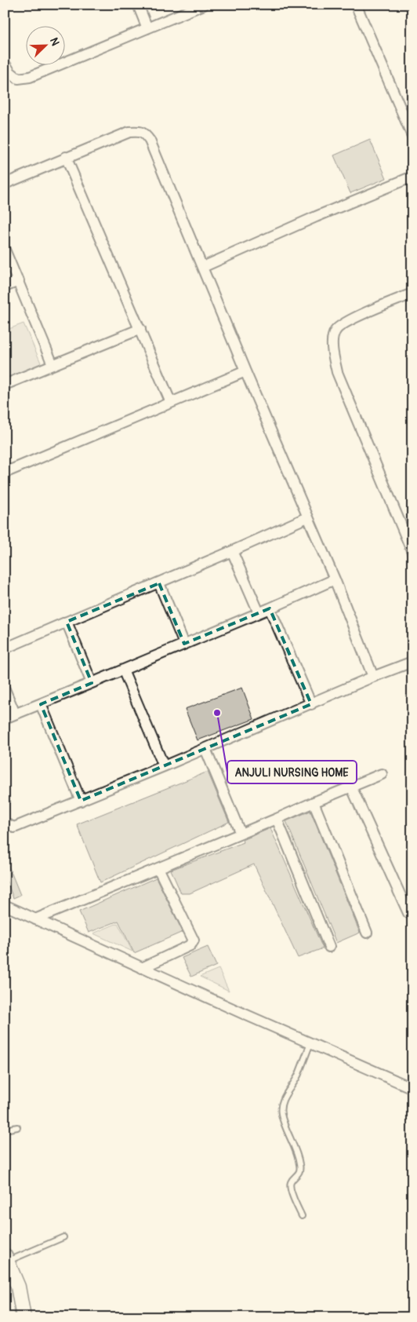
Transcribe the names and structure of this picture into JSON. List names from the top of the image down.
{
  "places": ["ANJULI NURSING HOME"],
  "north": "top right"
}
